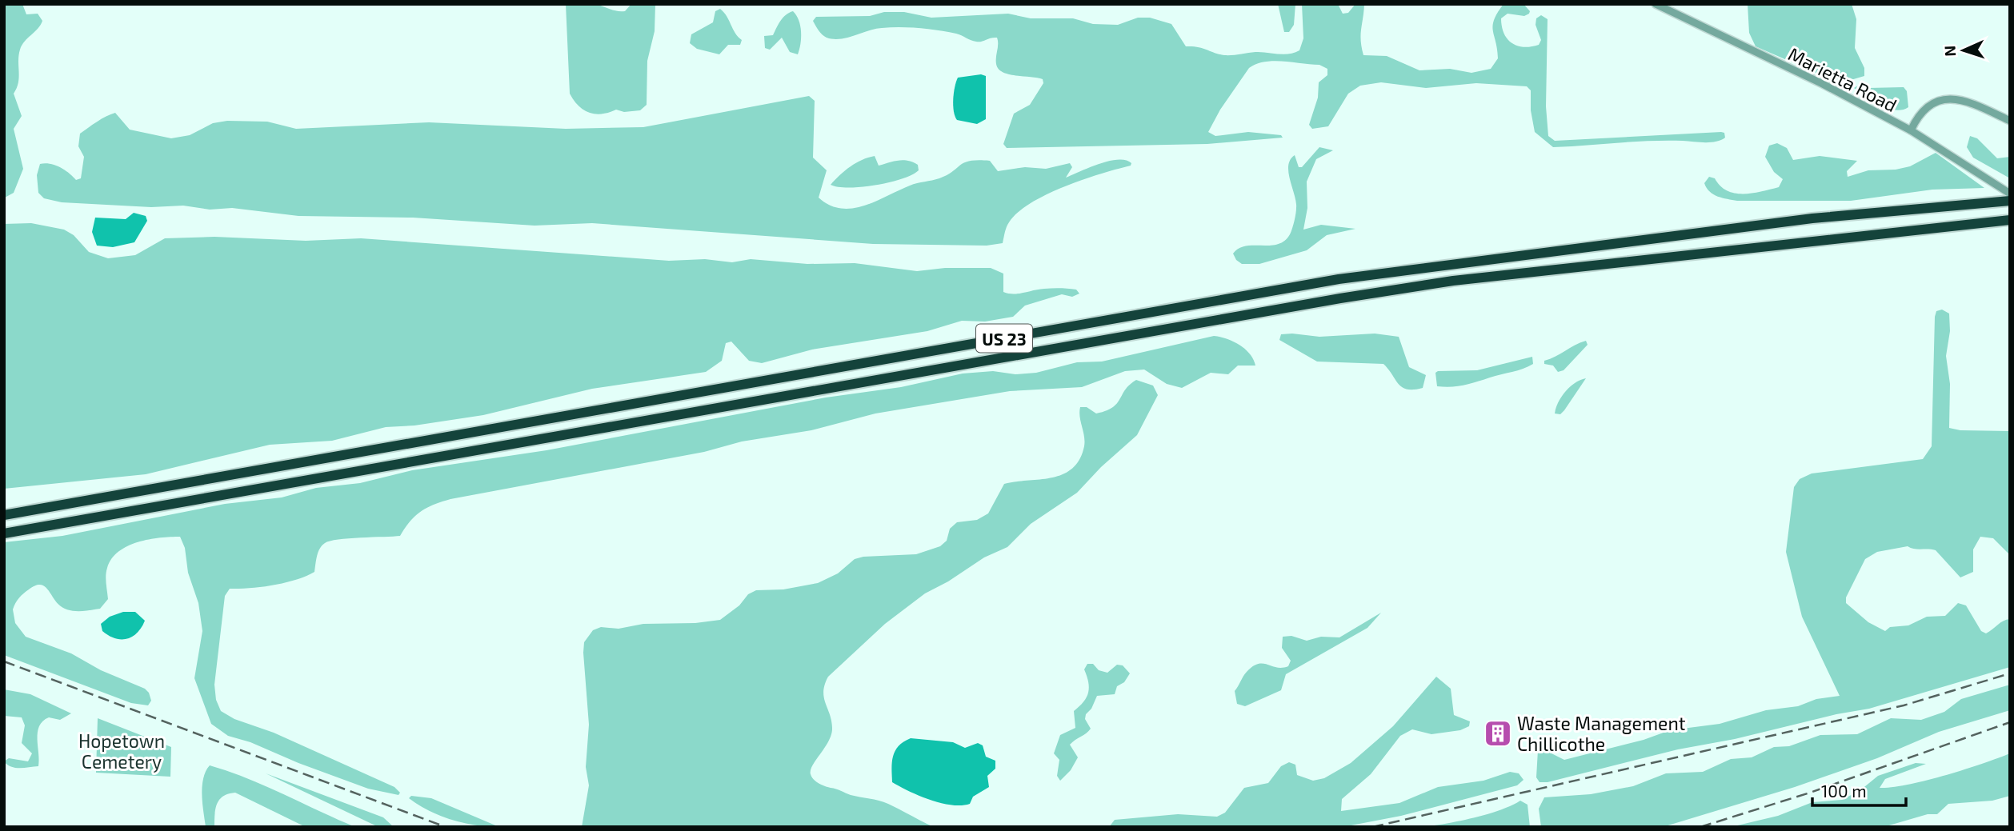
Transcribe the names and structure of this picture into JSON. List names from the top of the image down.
{
  "streets": {
    "highway": ["US 23"],
    "street": ["Marietta Road"]
  },
  "parks": ["Hopetown Cemetery"],
  "places": {
    "building": ["Waste Management Chillicothe"]
  },
  "scale_bar": "100 m",
  "north": "left"
}
